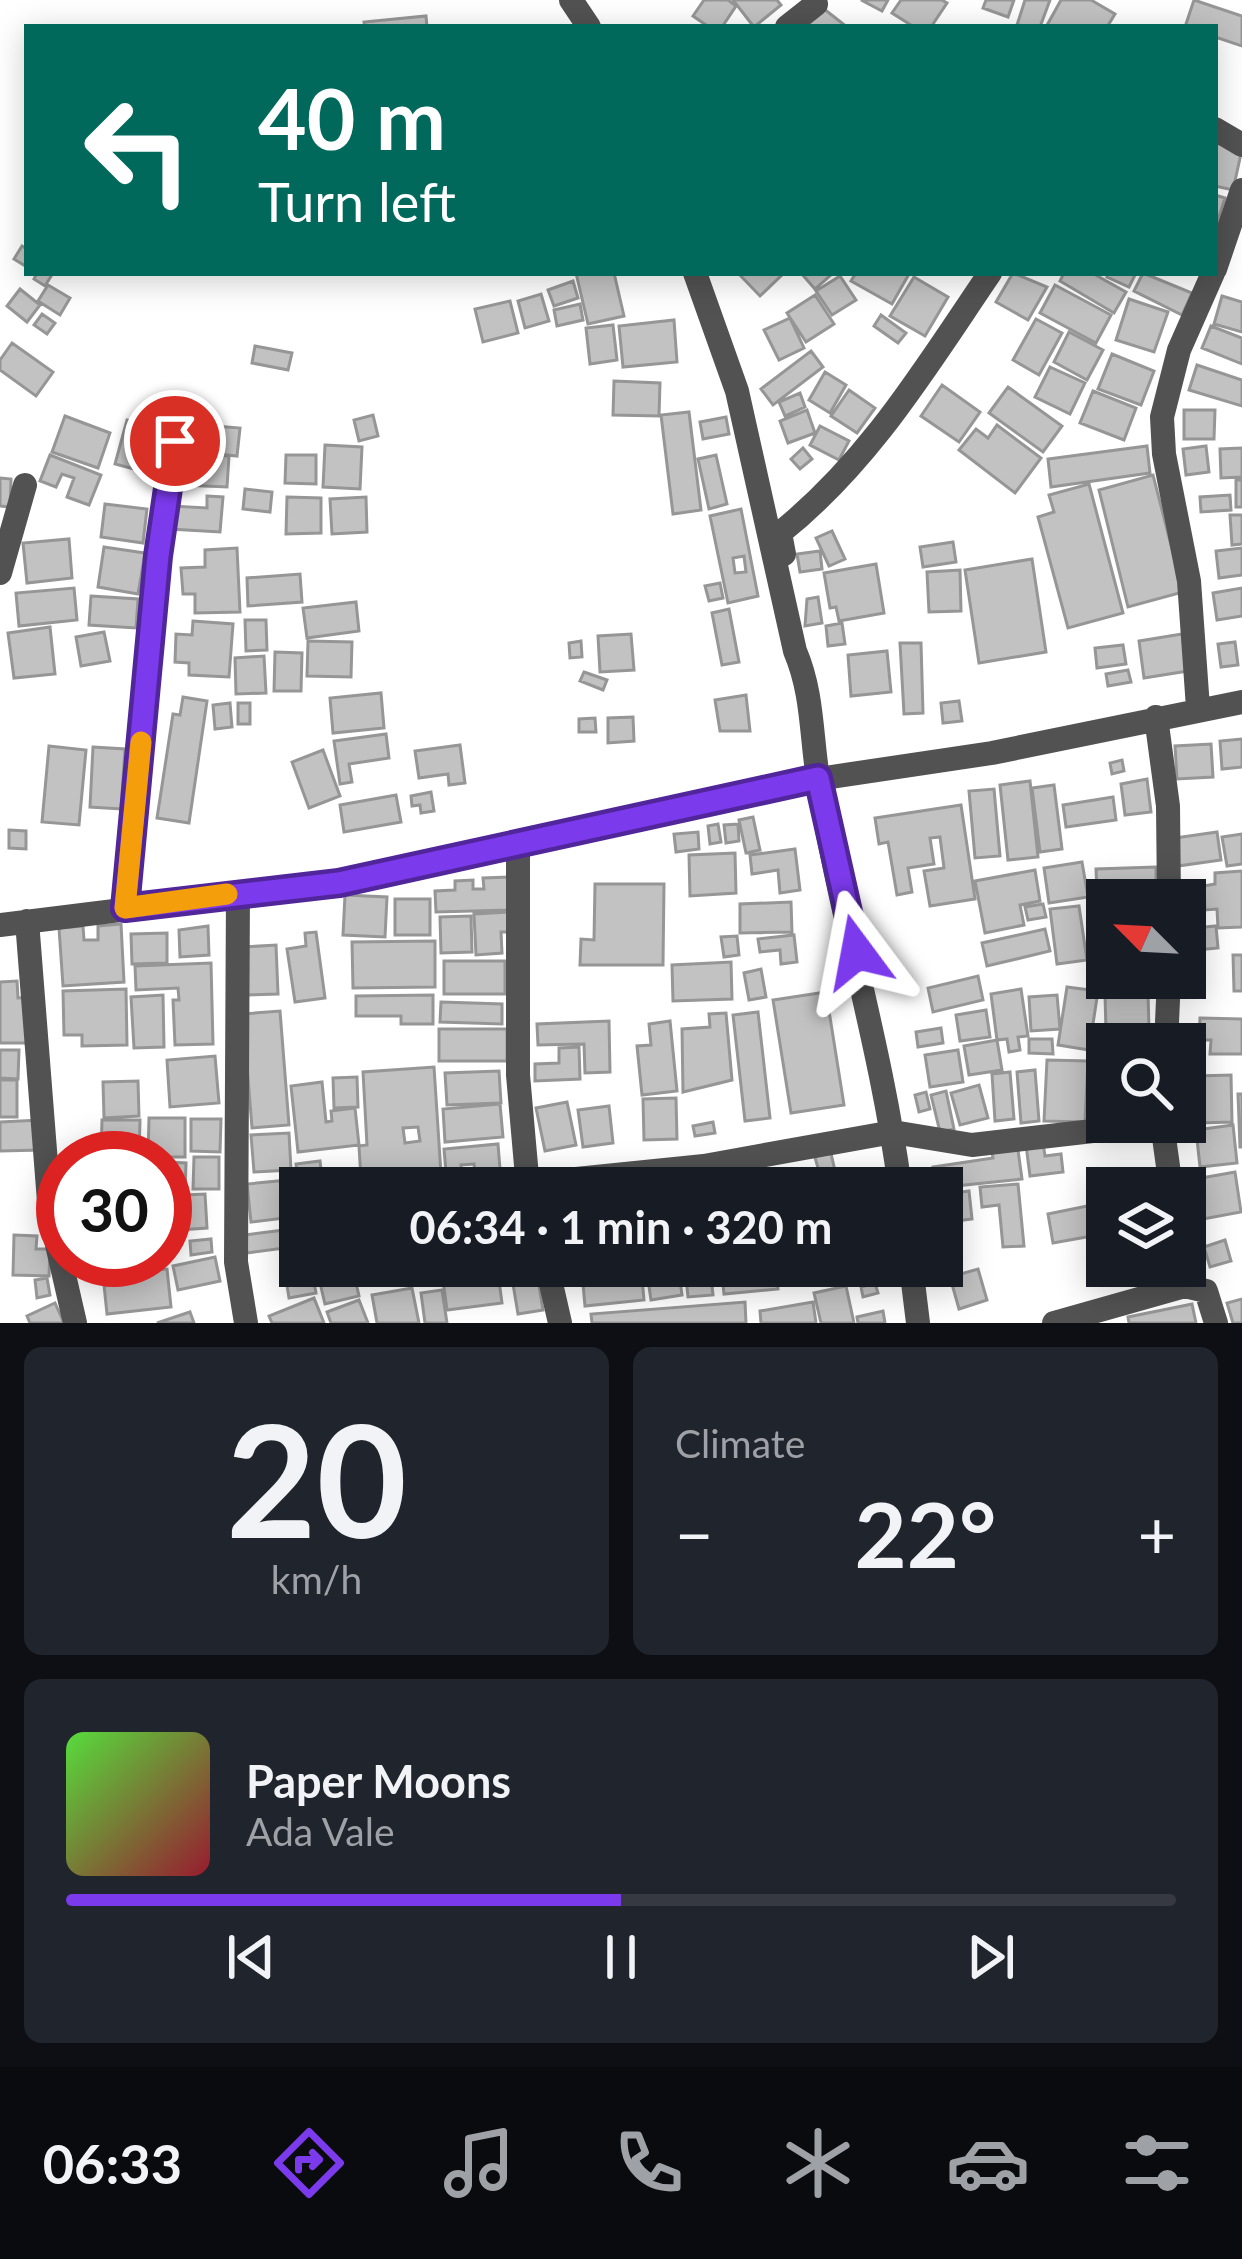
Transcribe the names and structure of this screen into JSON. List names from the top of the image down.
{
  "north": "top left",
  "page": {
    "turn": ["40 m", "Turn left"],
    "limit": "30",
    "trip": "06:34 · 1 min · 320 m",
    "tile": [
      ["20", "km/h"],
      "Climate"
    ],
    "heat": ["−", "22°", "+"],
    "song": ["Paper Moons", "Ada Vale"],
    "tabs": "06:33"
  }
}
